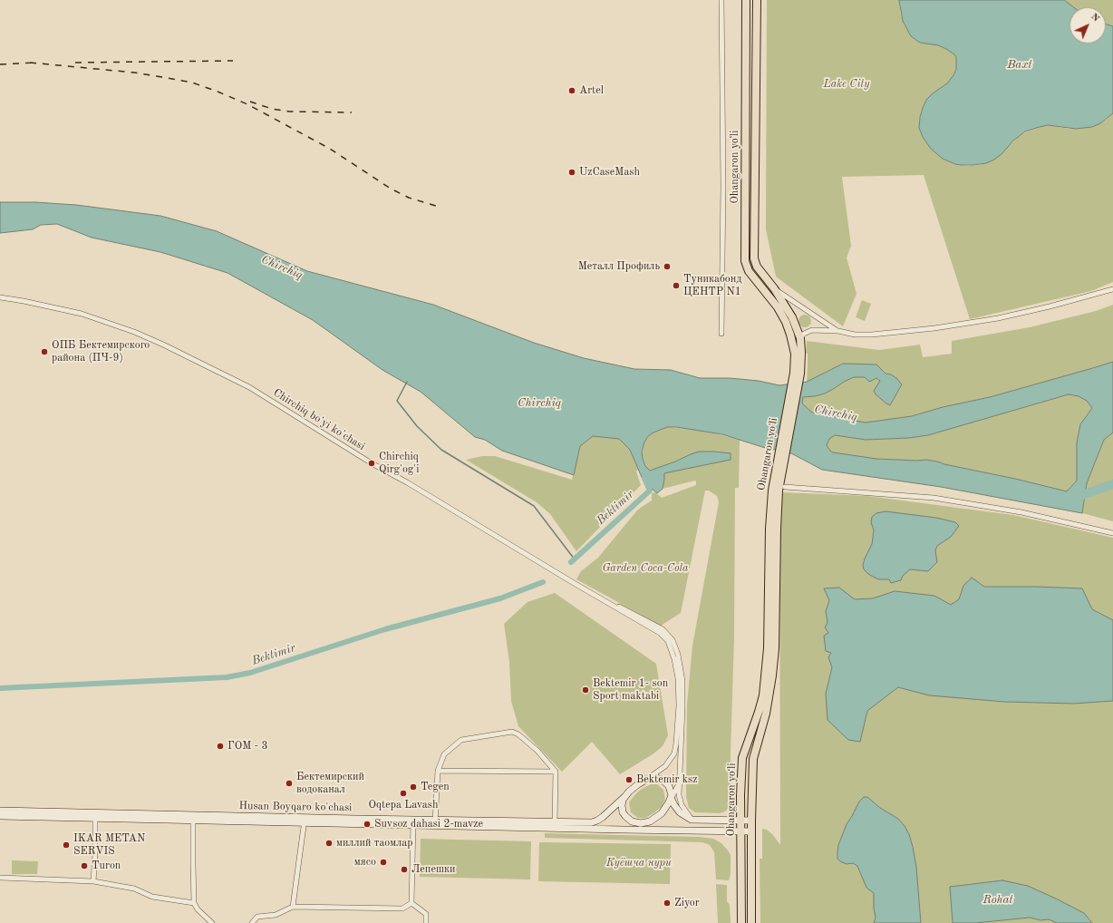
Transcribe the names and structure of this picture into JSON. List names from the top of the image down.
{
  "streets": {
    "highway": ["Ohangaron yoʻli"],
    "main road": ["Husan Boyqaro ko'chasi"],
    "street": ["Chirchiq bo'yi ko'chasi"]
  },
  "crossings": [
    ["Ohangaron yoʻli", "Husan Boyqaro ko'chasi"],
    ["Chirchiq bo'yi ko'chasi", "Husan Boyqaro ko'chasi"]
  ],
  "water": [
    "Baхt",
    "Chirchiq",
    "Bektimir",
    "Rohat"
  ],
  "parks": ["Lake City", "Garden Coca-Cola", "Куёшча нури"],
  "places": [
    "Artel",
    "UzCaseMash",
    "Металл Профиль",
    "Туникабонд ЦЕНТР N1",
    "ОПБ Бектемирского района (ПЧ-9)",
    "Chirchiq Qirg'og'i",
    "Bektemir 1- son Sport maktabi",
    "ГОМ - 3",
    "Bektemir ksz",
    "Бектемирский водоканал",
    "Tegen",
    "Oqtepa Lavash",
    "Suvsoz dahasi 2-mavze",
    "миллий таомлар",
    "IKAR METAN SERVIS",
    "мясо",
    "Turon",
    "Лепешки",
    "Ziyor"
  ],
  "north": "top right"
}
